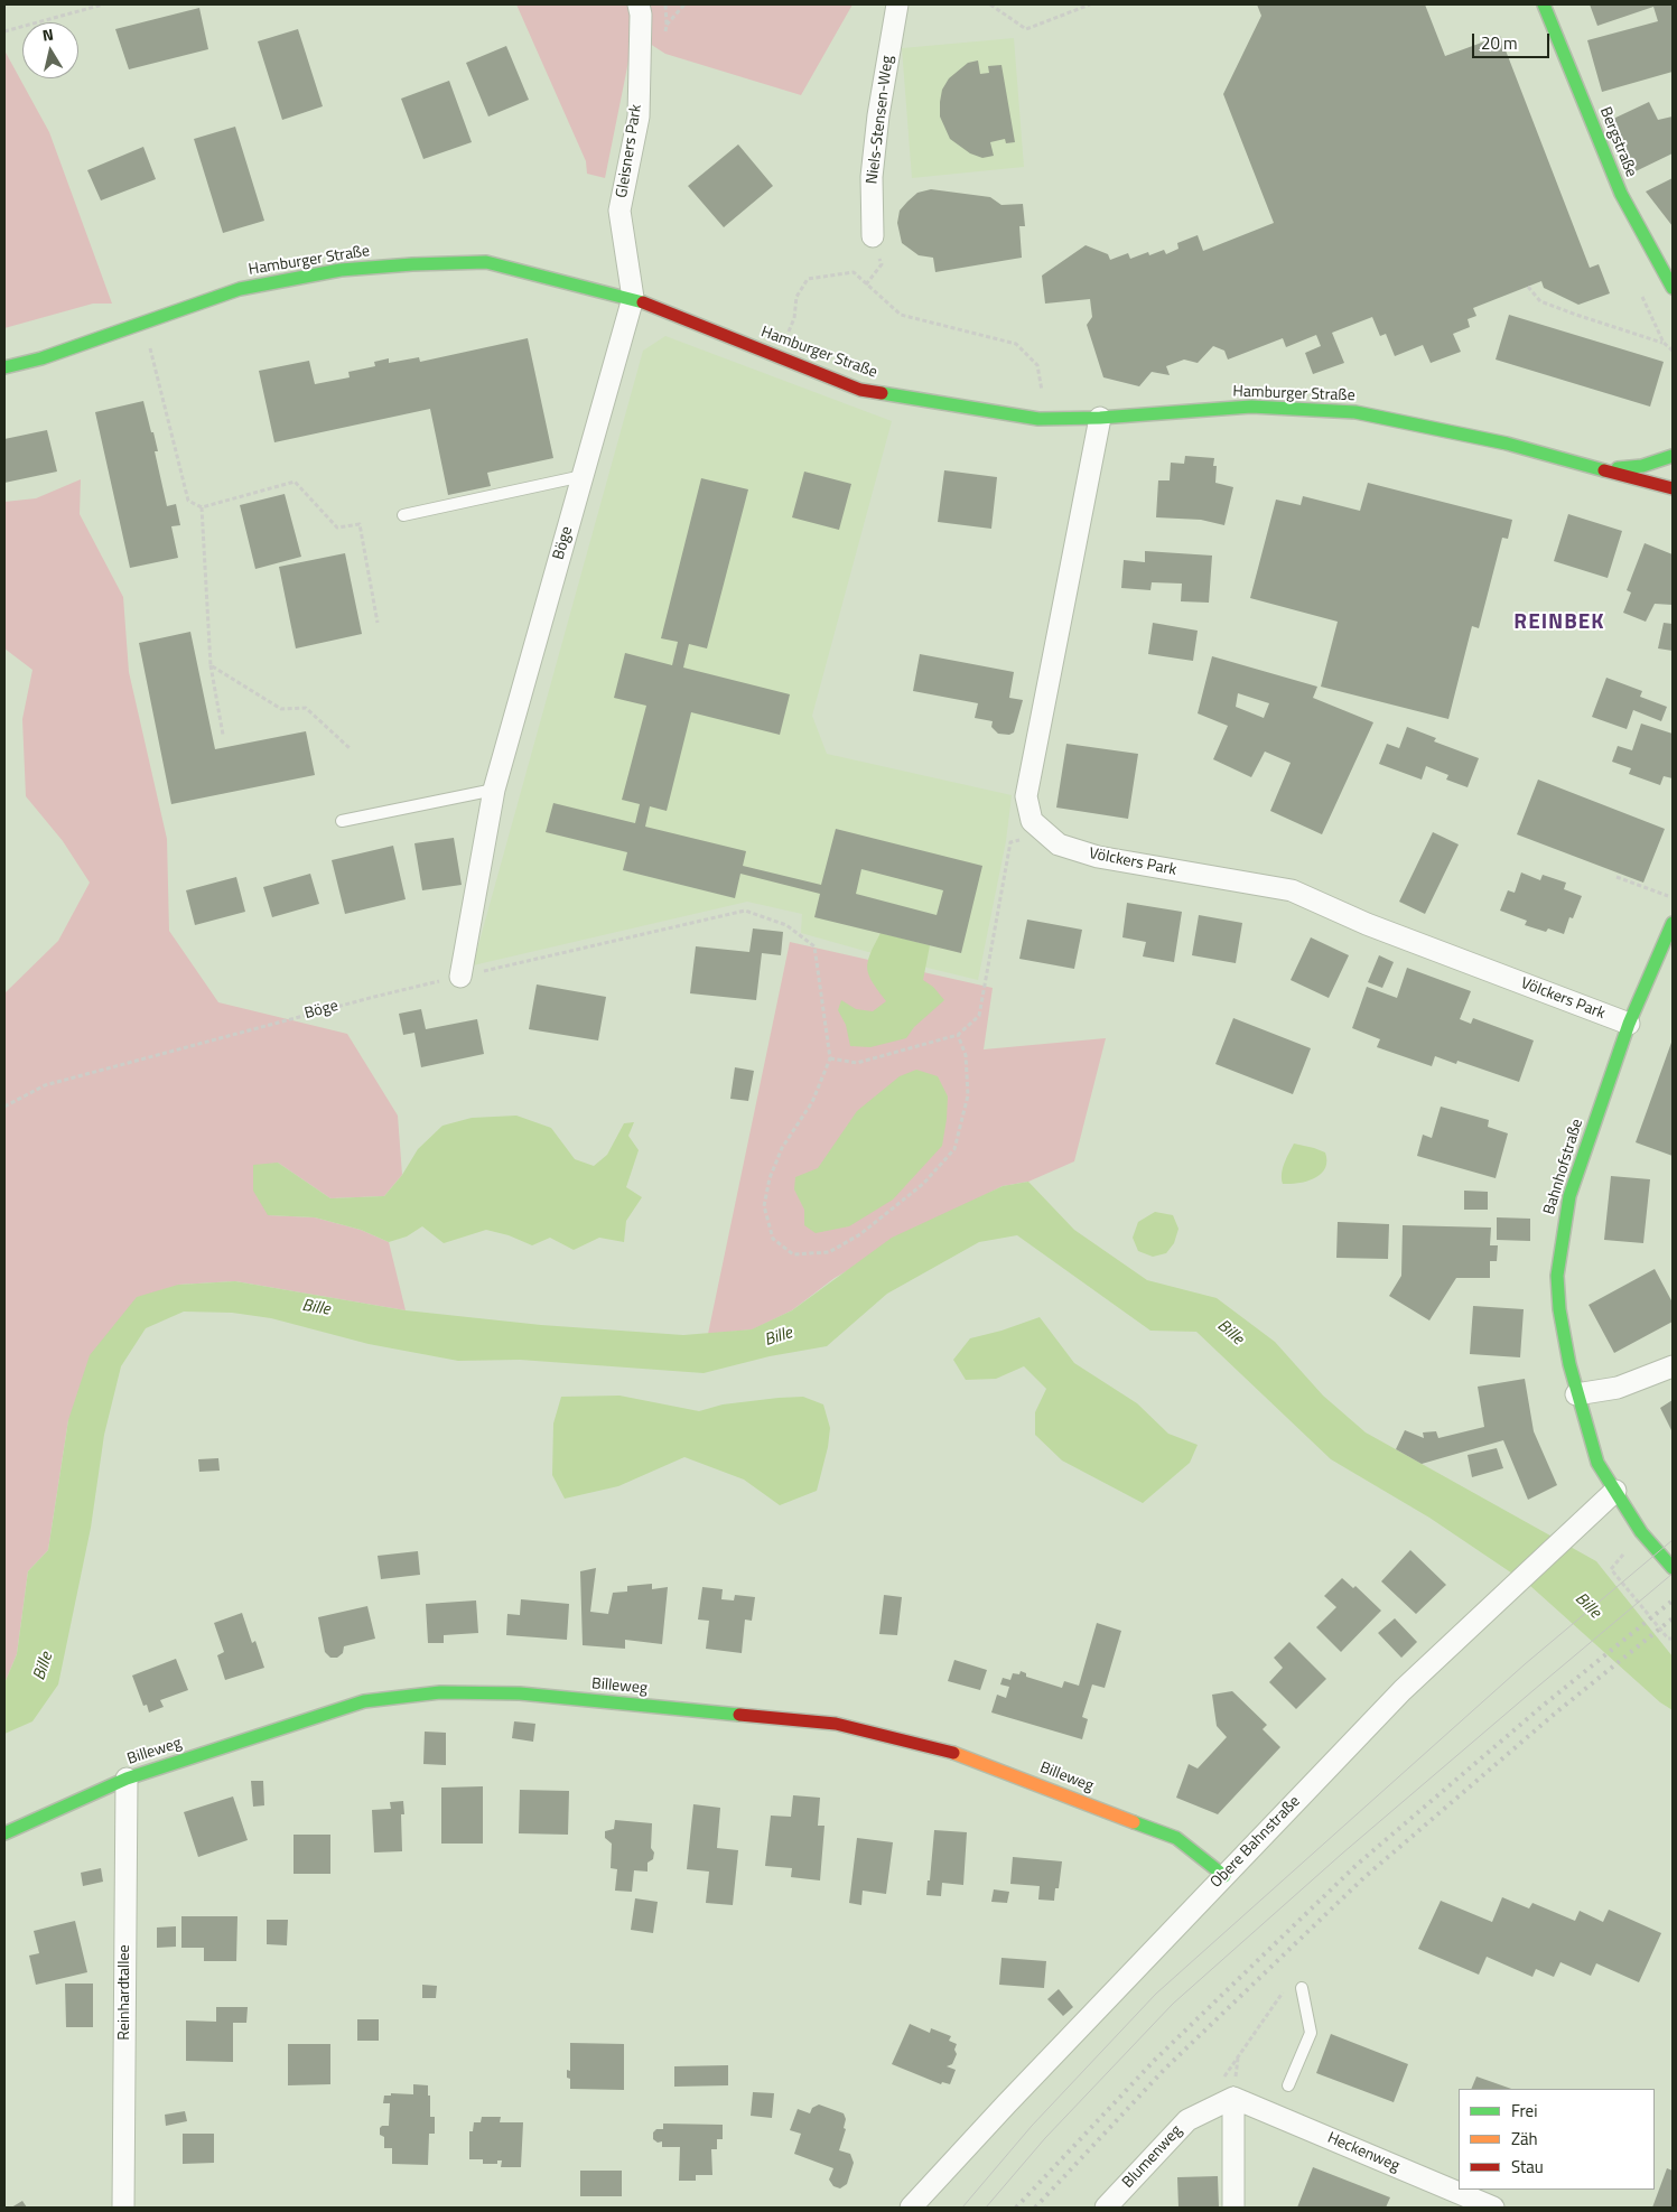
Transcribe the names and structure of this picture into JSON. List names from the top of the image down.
{
  "streets": {
    "main road": [
      "Bergstraße",
      "Hamburger Straße",
      "Bahnhofstraße",
      "Billeweg"
    ],
    "street": [
      "Niels-Stensen-Weg",
      "Gleisners Park",
      "Böge",
      "Völckers Park",
      "Obere Bahnstraße",
      "Reinhardtallee",
      "Heckenweg",
      "Blumenweg"
    ]
  },
  "crossings": [
    ["Gleisners Park", "Hamburger Straße"],
    ["Gleisners Park", "Böge"],
    ["Hamburger Straße", "Böge"],
    ["Hamburger Straße", "Völckers Park"],
    ["Völckers Park", "Bahnhofstraße"],
    ["Bahnhofstraße", "Obere Bahnstraße"],
    ["Billeweg", "Obere Bahnstraße"],
    ["Billeweg", "Reinhardtallee"],
    ["Heckenweg", "Blumenweg"]
  ],
  "districts": ["REINBEK"],
  "water": ["Bille"],
  "legend": ["Frei", "Zäh", "Stau"],
  "scale_bar": "20 m",
  "north": "top"
}
